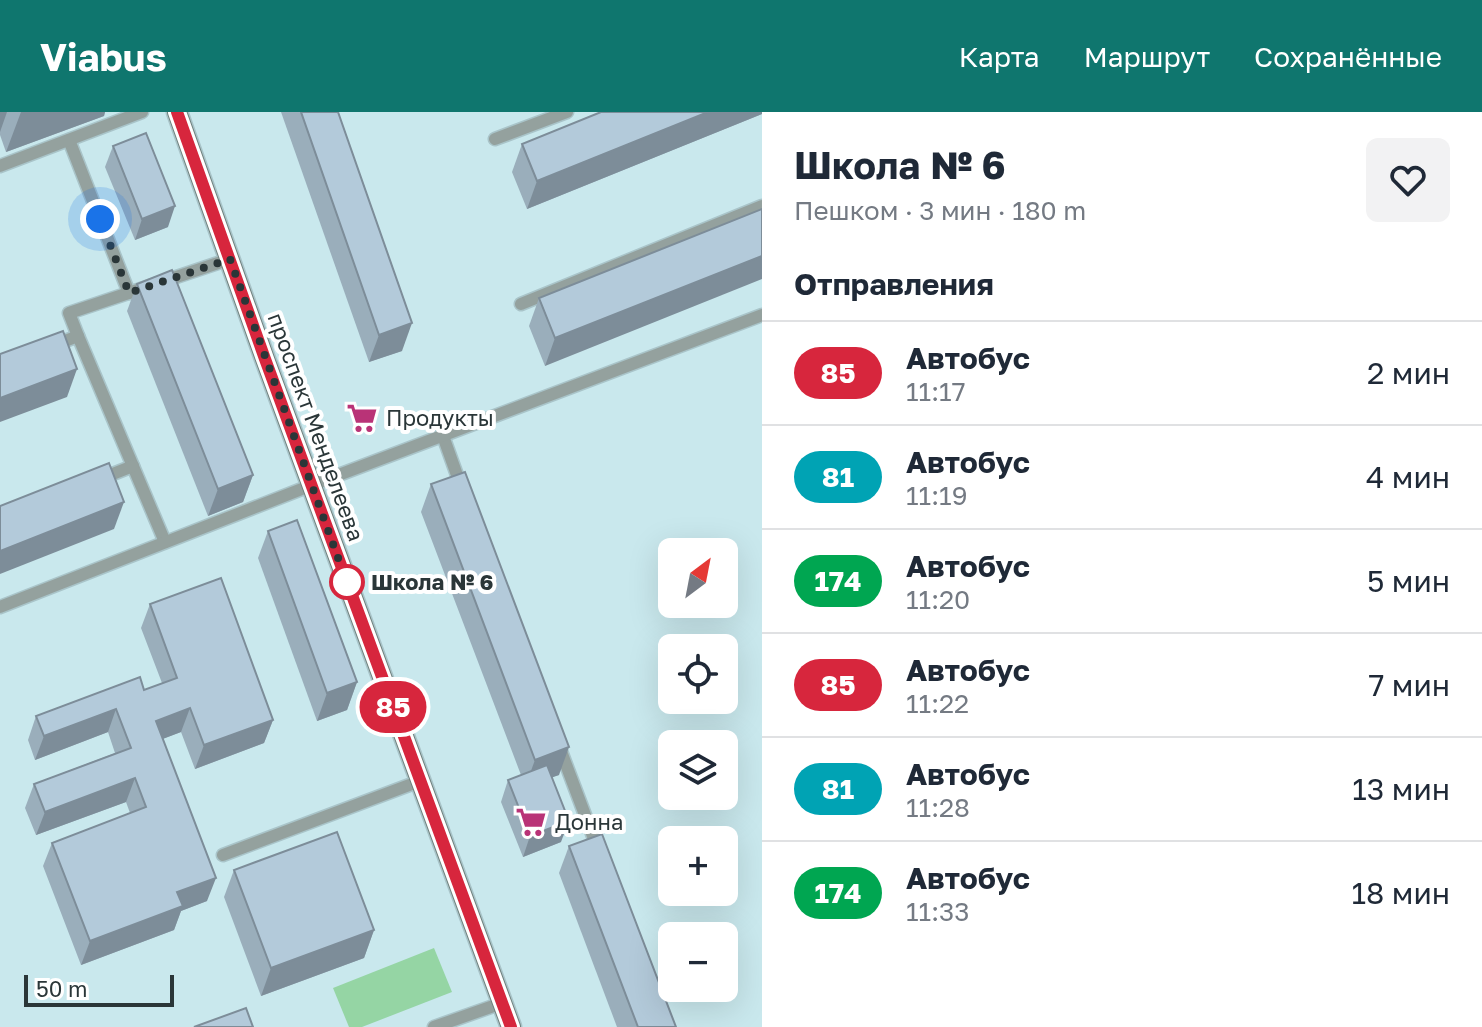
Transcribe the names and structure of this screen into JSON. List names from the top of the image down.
{
  "streets": {
    "street": ["проспект Менделеева"]
  },
  "places": {
    "supermarket": ["Продукты", "Донна"],
    "other": ["Школа № 6"]
  },
  "lines": ["bus line 85"],
  "scale_bar": "50 m",
  "north": "top right",
  "page": {
    "header": "Viabus",
    "nav": ["Карта", "Маршрут", "Сохранённые"],
    "on_map": "85",
    "heading": [
      ["Школа № 6", "Пешком · 3 мин · 180 m"],
      "Отправления"
    ],
    "list": [
      {
        "mark": "85",
        "name": "Автобус",
        "note": "11:17",
        "value": "2 мин"
      },
      {
        "mark": "81",
        "name": "Автобус",
        "note": "11:19",
        "value": "4 мин"
      },
      {
        "mark": "174",
        "name": "Автобус",
        "note": "11:20",
        "value": "5 мин"
      },
      {
        "mark": "85",
        "name": "Автобус",
        "note": "11:22",
        "value": "7 мин"
      },
      {
        "mark": "81",
        "name": "Автобус",
        "note": "11:28",
        "value": "13 мин"
      },
      {
        "mark": "174",
        "name": "Автобус",
        "note": "11:33",
        "value": "18 мин"
      }
    ],
    "map_buttons": ["+", "−"],
    "scale": "50 m"
  }
}
